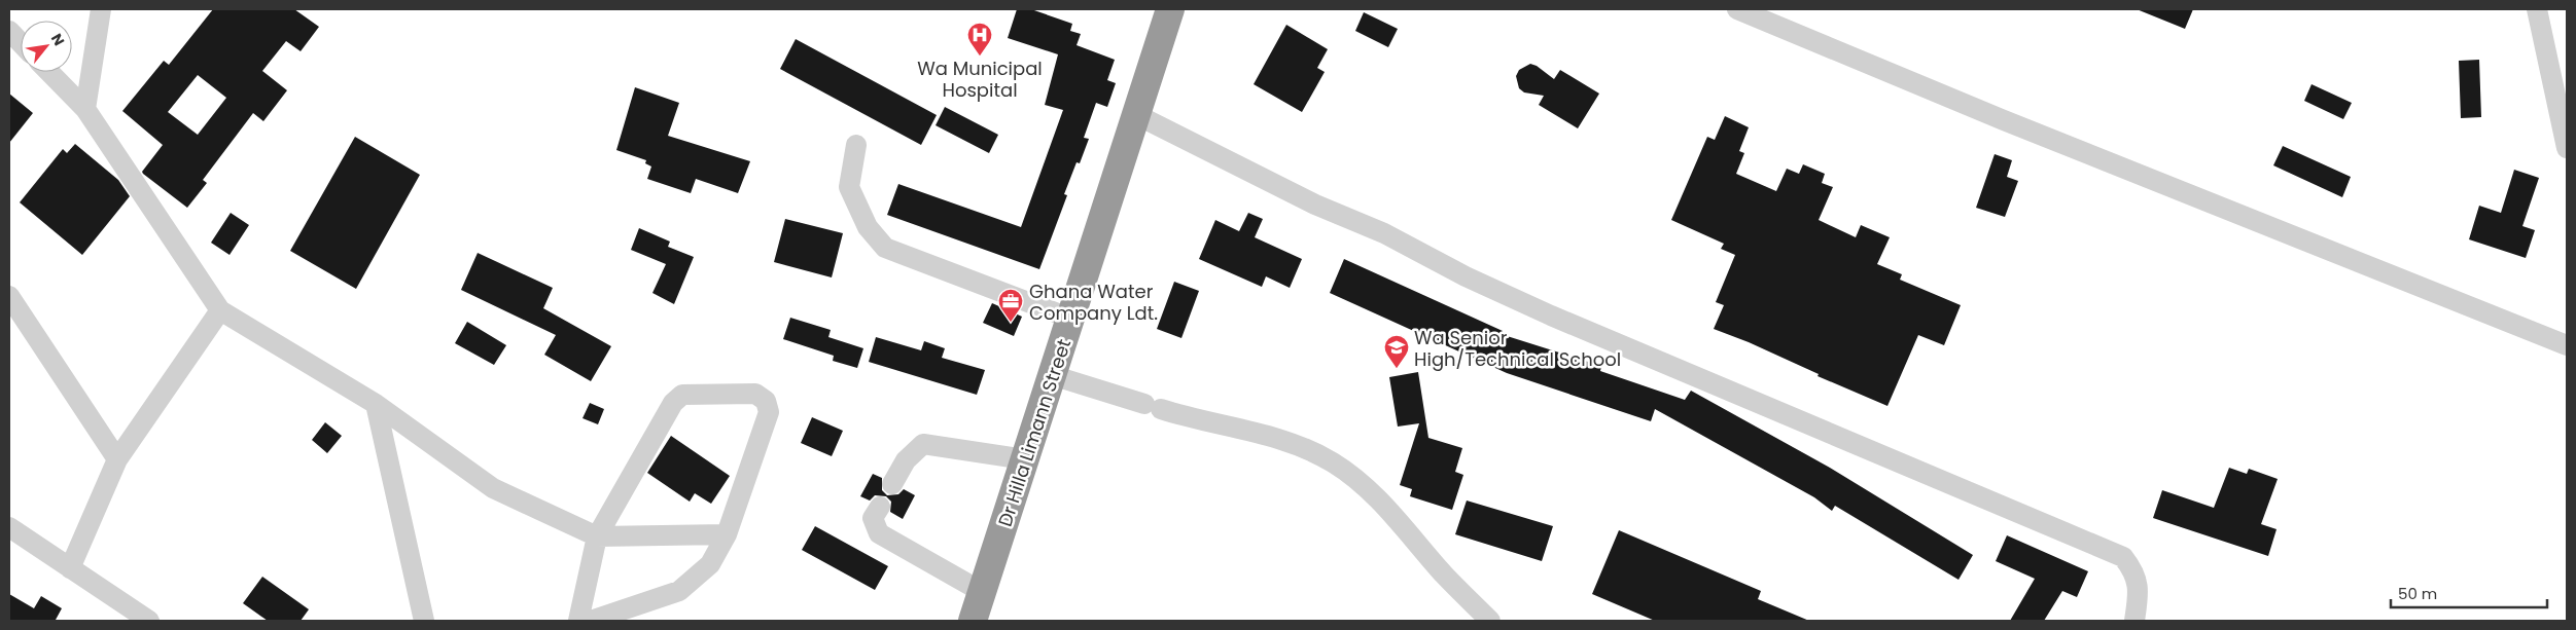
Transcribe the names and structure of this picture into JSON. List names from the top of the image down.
{
  "streets": {
    "highway": ["Dr Hilla Limann Street"]
  },
  "places": {
    "hospital": ["Wa Municipal Hospital"],
    "office": ["Ghana Water Company Ldt."],
    "school or university": ["Wa Senior High/Technical School"]
  },
  "scale_bar": "50 m",
  "north": "top right"
}
